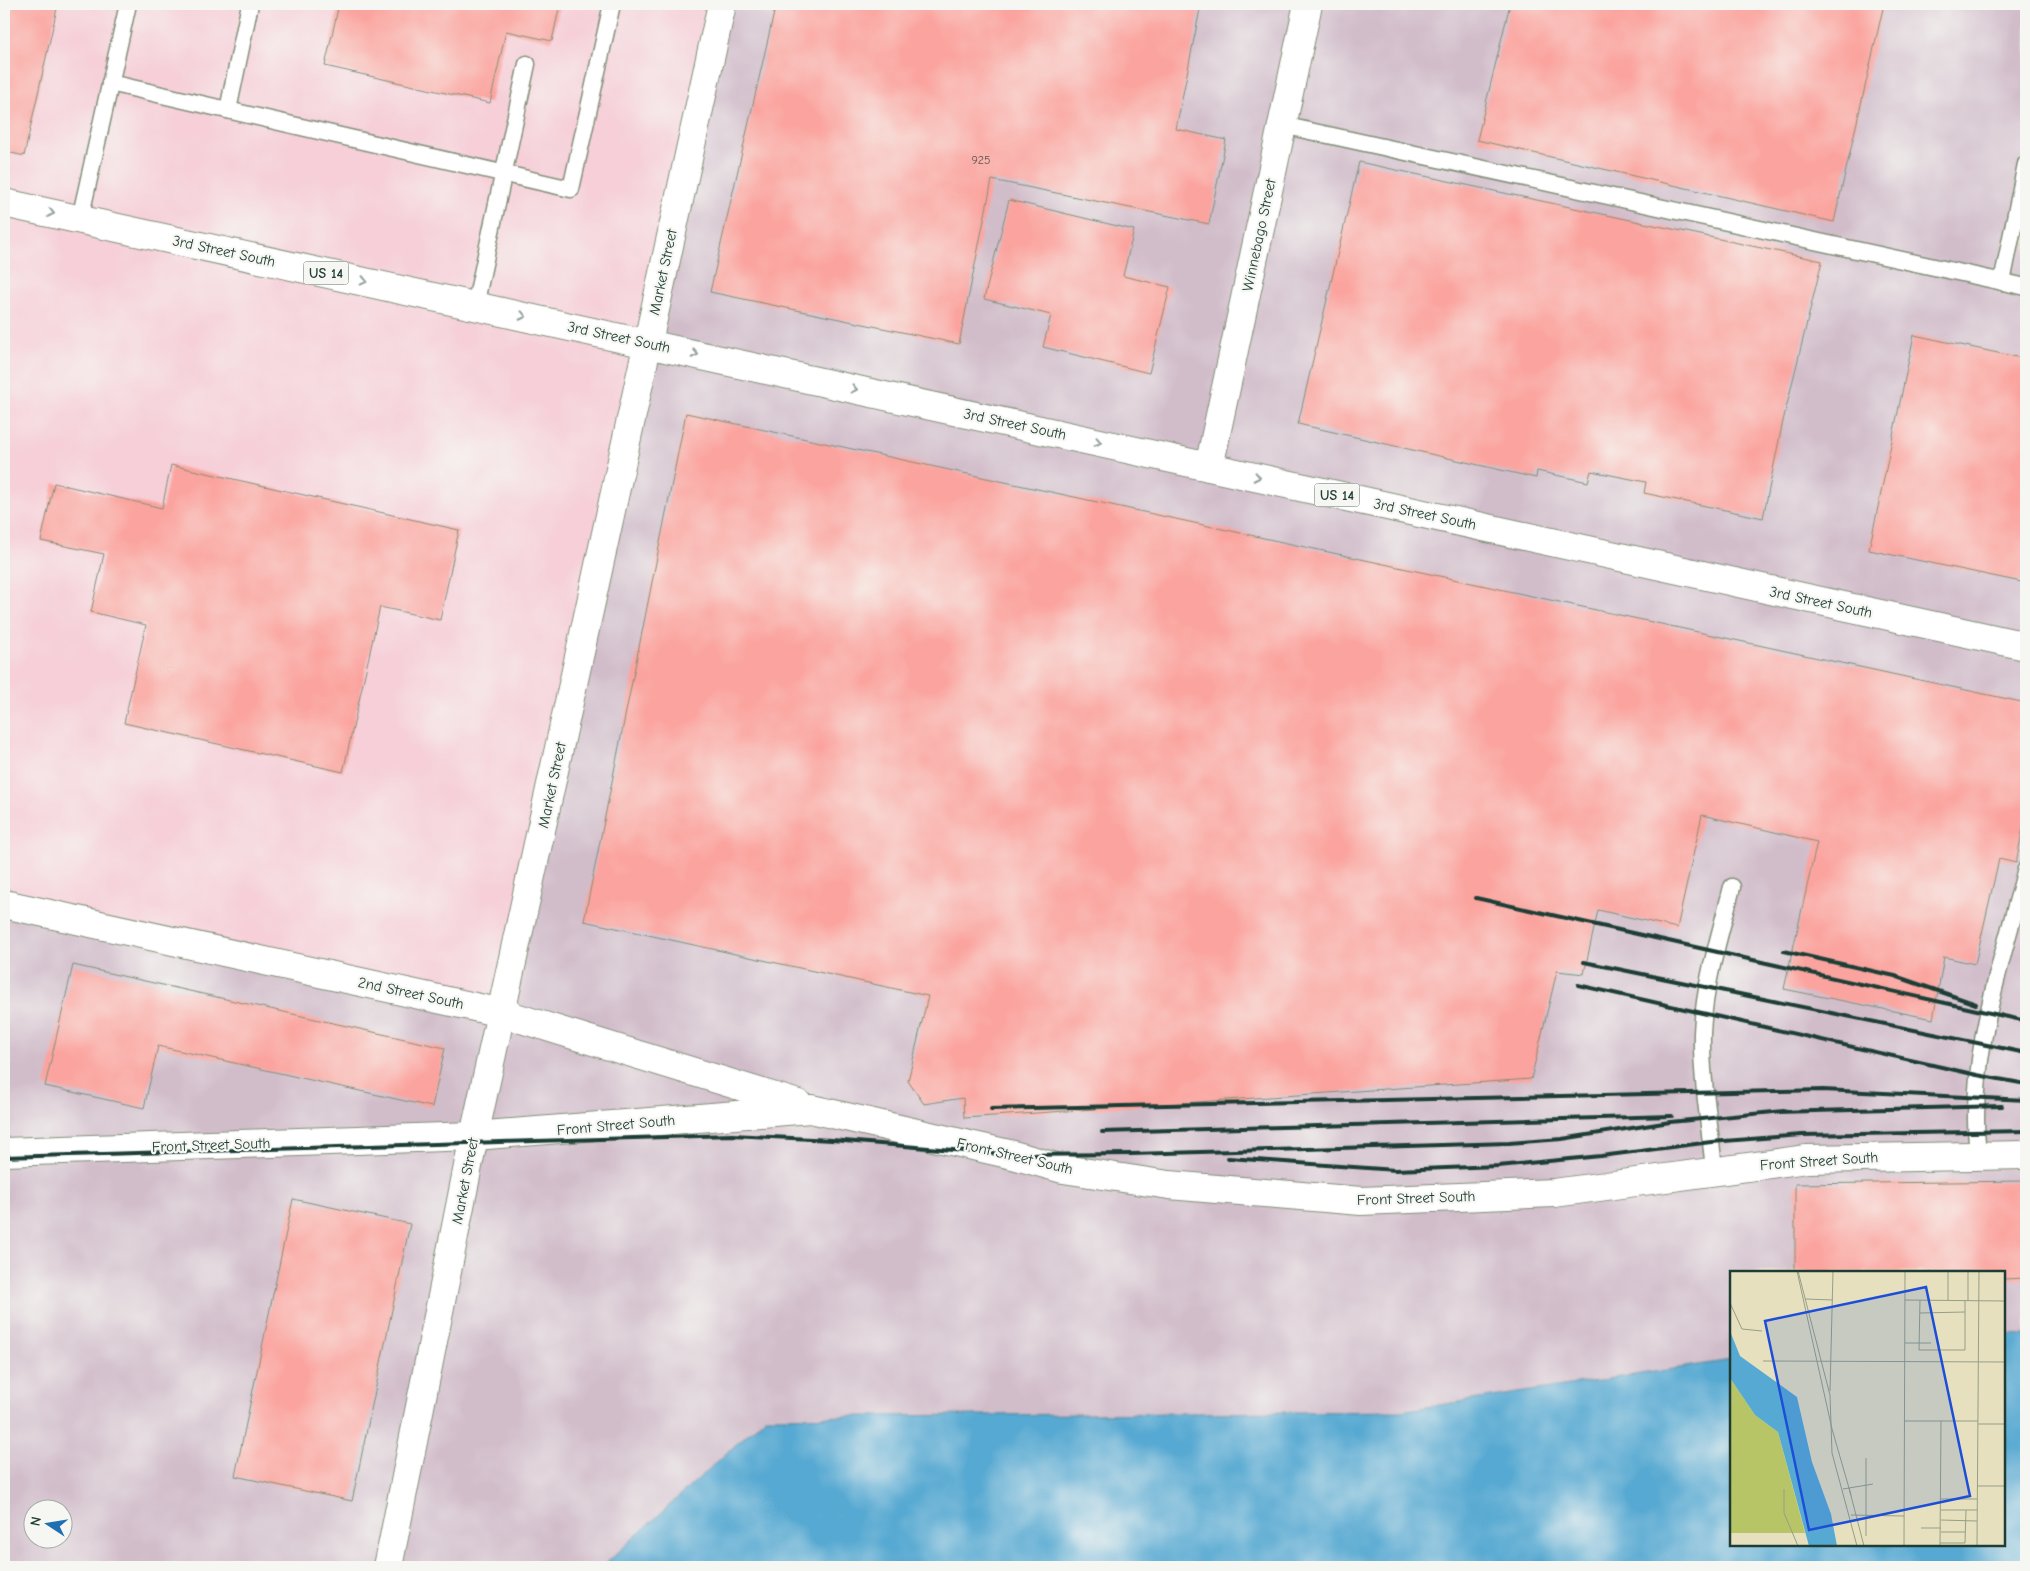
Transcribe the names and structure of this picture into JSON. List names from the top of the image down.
{
  "streets": {
    "main road": [
      "Winnebago Street",
      "3rd Street South",
      "Market Street",
      "US 14",
      "2nd Street South",
      "Front Street South"
    ]
  },
  "crossings": [
    ["Winnebago Street", "3rd Street South"],
    ["3rd Street South", "Market Street"],
    ["Market Street", "2nd Street South"],
    ["Market Street", "Front Street South"],
    ["2nd Street South", "Front Street South"]
  ],
  "one_way": ["3rd Street South"],
  "house_numbers": ["925"],
  "north": "left"
}
